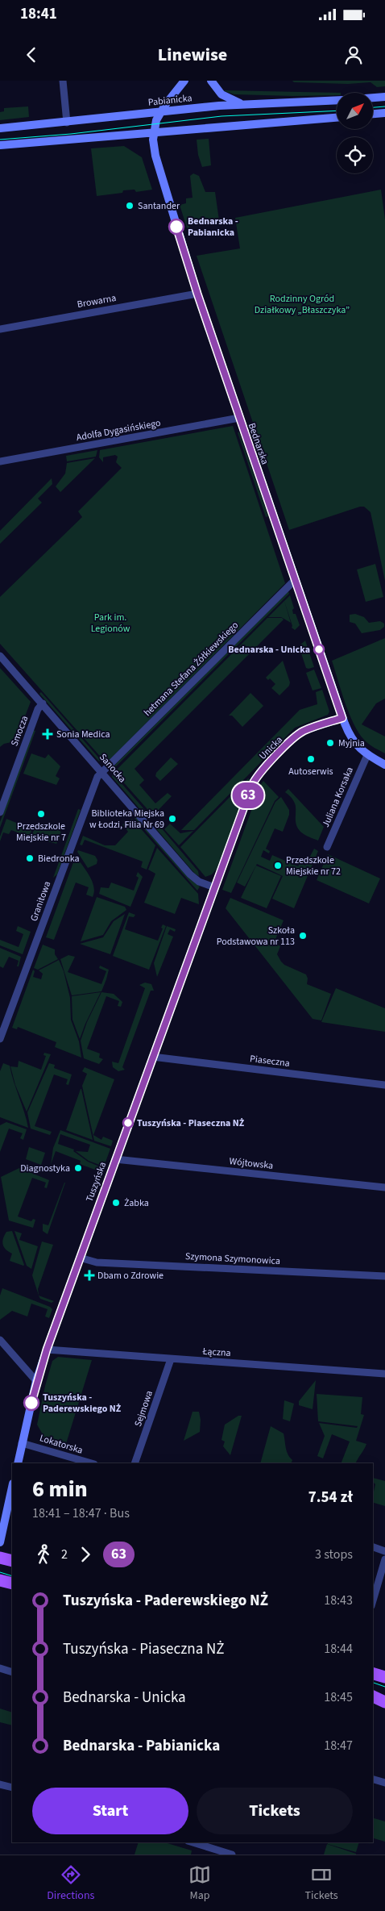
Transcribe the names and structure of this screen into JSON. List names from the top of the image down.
{
  "streets": {
    "street": [
      "Pabianicka",
      "Browarna",
      "Adolfa Dygasińskiego",
      "Bednarska",
      "hetmana Stefana Żółkiewskiego",
      "Smocza",
      "Unicka",
      "Sanocka",
      "Juliana Korsaka",
      "Granitowa",
      "Piaseczna",
      "Wójtowska",
      "Tuszyńska",
      "Szymona Szymonowica",
      "Łączna",
      "Sejmowa",
      "Lokatorska"
    ]
  },
  "crossings": [
    ["Pabianicka", "Bednarska"],
    ["Browarna", "Bednarska"],
    ["Adolfa Dygasińskiego", "Bednarska"],
    ["Bednarska", "hetmana Stefana Żółkiewskiego"],
    ["Bednarska", "Unicka"],
    ["Bednarska", "Juliana Korsaka"],
    ["hetmana Stefana Żółkiewskiego", "Sanocka"],
    ["hetmana Stefana Żółkiewskiego", "Granitowa"],
    ["Smocza", "Sanocka"],
    ["Unicka", "Sanocka"],
    ["Unicka", "Tuszyńska"],
    ["Sanocka", "Granitowa"],
    ["Sanocka", "Tuszyńska"],
    ["Piaseczna", "Tuszyńska"],
    ["Wójtowska", "Tuszyńska"],
    ["Tuszyńska", "Szymona Szymonowica"],
    ["Tuszyńska", "Łączna"],
    ["Tuszyńska", "Lokatorska"],
    ["Łączna", "Sejmowa"]
  ],
  "parks": ["Rodzinny Ogród Działkowy „Błaszczyka”", "Park im. Legionów"],
  "places": {
    "other": [
      "Santander",
      "Bednarska - Pabianicka",
      "Bednarska - Unicka",
      "Myjnia",
      "Autoserwis",
      "Przedszkole Miejskie nr 7",
      "Biblioteka Miejska w Łodzi, Filia Nr 69",
      "Biedronka",
      "Przedszkole Miejskie nr 72",
      "Szkoła Podstawowa nr 113",
      "Tuszyńska - Piaseczna NŻ",
      "Diagnostyka",
      "Żabka",
      "Tuszyńska - Paderewskiego NŻ"
    ],
    "health": ["Sonia Medica", "Dbam o Zdrowie"]
  },
  "lines": ["bus line 63"],
  "north": "top right",
  "page": {
    "status": "18:41",
    "header": "Linewise",
    "on_map": "63",
    "heading": ["6 min", "18:41 – 18:47 · Bus", "7.54 zł"],
    "legs": ["2", "63", "3 stops"],
    "list": [
      {
        "name": "Tuszyńska - Paderewskiego NŻ",
        "value": "18:43"
      },
      {
        "name": "Tuszyńska - Piaseczna NŻ",
        "value": "18:44"
      },
      {
        "name": "Bednarska - Unicka",
        "value": "18:45"
      },
      {
        "name": "Bednarska - Pabianicka",
        "value": "18:47"
      }
    ],
    "buttons": ["Start", "Tickets"],
    "tabs": ["Directions", "Map", "Tickets"]
  }
}
